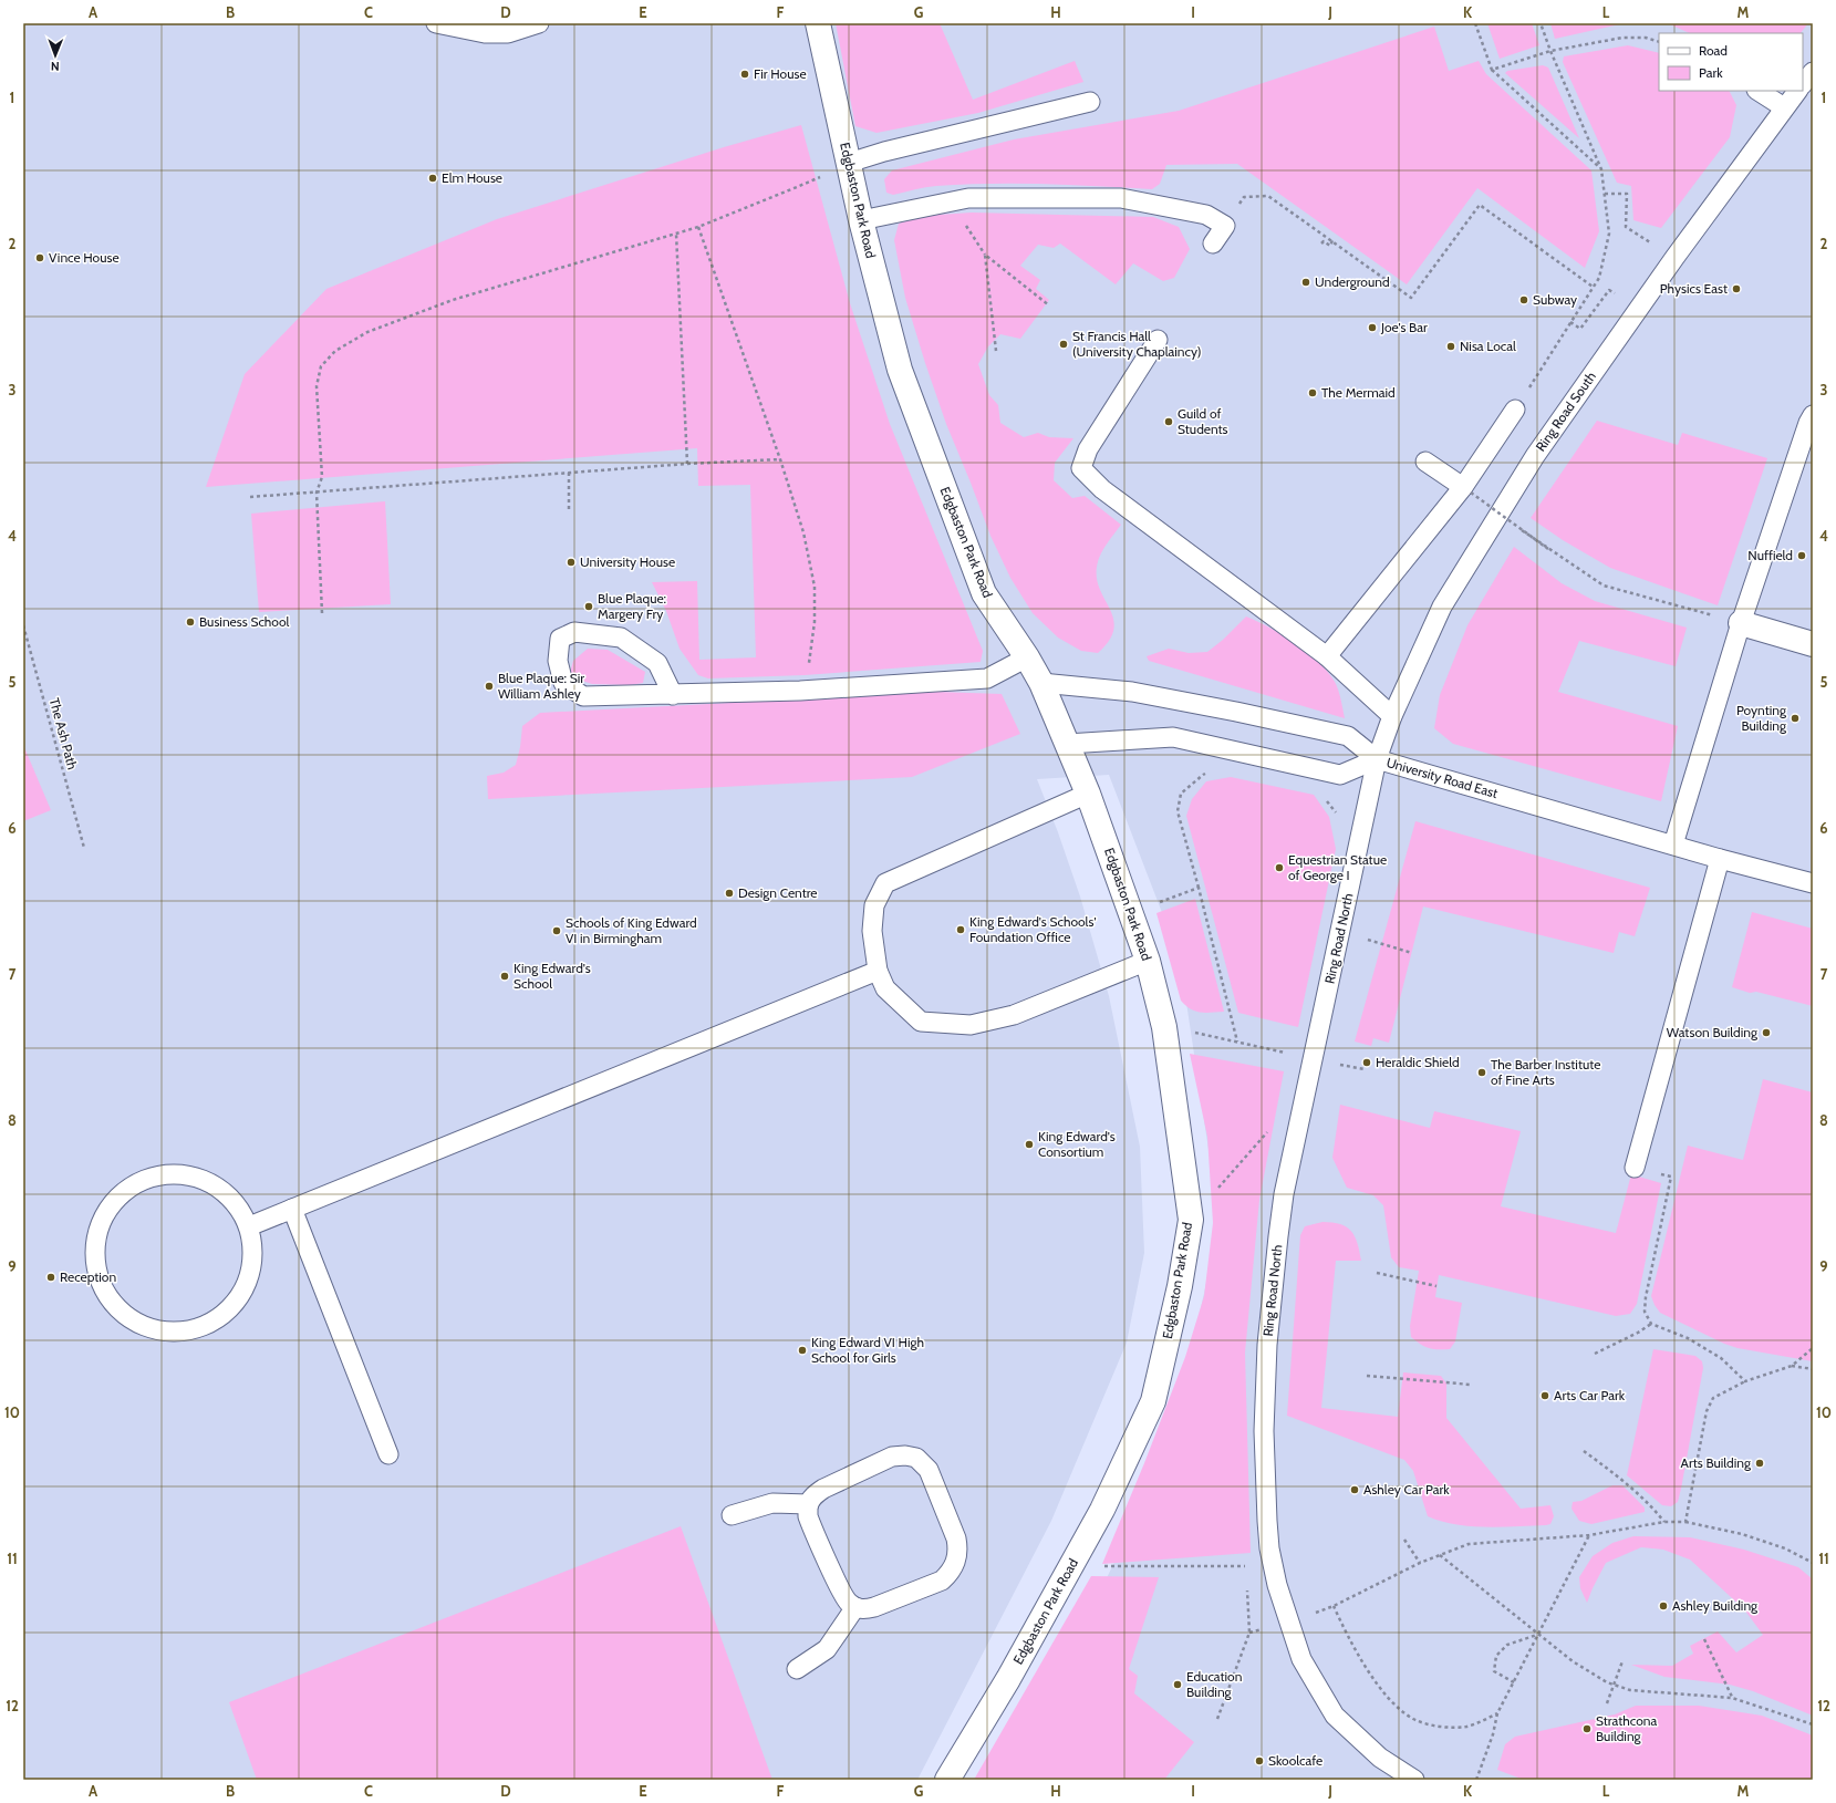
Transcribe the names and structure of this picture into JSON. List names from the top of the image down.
{
  "streets": {
    "street": ["Edgbaston Park Road"],
    "lane": ["Ring Road South", "University Road East", "Ring Road North"],
    "path": ["The Ash Path"]
  },
  "crossings": [
    ["Edgbaston Park Road", "University Road East"],
    ["Ring Road South", "University Road East"],
    ["Ring Road South", "Ring Road North"],
    ["University Road East", "Ring Road North"]
  ],
  "places": [
    "Fir House",
    "Elm House",
    "Vince House",
    "Underground",
    "Physics East",
    "Subway",
    "Joe's Bar",
    "St Francis Hall (University Chaplaincy)",
    "Nisa Local",
    "The Mermaid",
    "Guild of Students",
    "Nuffield",
    "University House",
    "Blue Plaque: Margery Fry",
    "Business School",
    "Blue Plaque: Sir William Ashley",
    "Poynting Building",
    "Equestrian Statue of George I",
    "Design Centre",
    "King Edward's Schools' Foundation Office",
    "Schools of King Edward VI in Birmingham",
    "King Edward's School",
    "Watson Building",
    "Heraldic Shield",
    "The Barber Institute of Fine Arts",
    "King Edward's Consortium",
    "Reception",
    "King Edward VI High School for Girls",
    "Arts Car Park",
    "Arts Building",
    "Ashley Car Park",
    "Ashley Building",
    "Education Building",
    "Strathcona Building",
    "Skoolcafe"
  ],
  "legend": ["Road", "Park"],
  "north": "bottom",
  "grid": {
    "columns": [
      "A",
      "B",
      "C",
      "D",
      "E",
      "F",
      "G",
      "H",
      "I",
      "J",
      "K",
      "L",
      "M"
    ],
    "rows": [
      "1",
      "2",
      "3",
      "4",
      "5",
      "6",
      "7",
      "8",
      "9",
      "10",
      "11",
      "12"
    ]
  }
}
